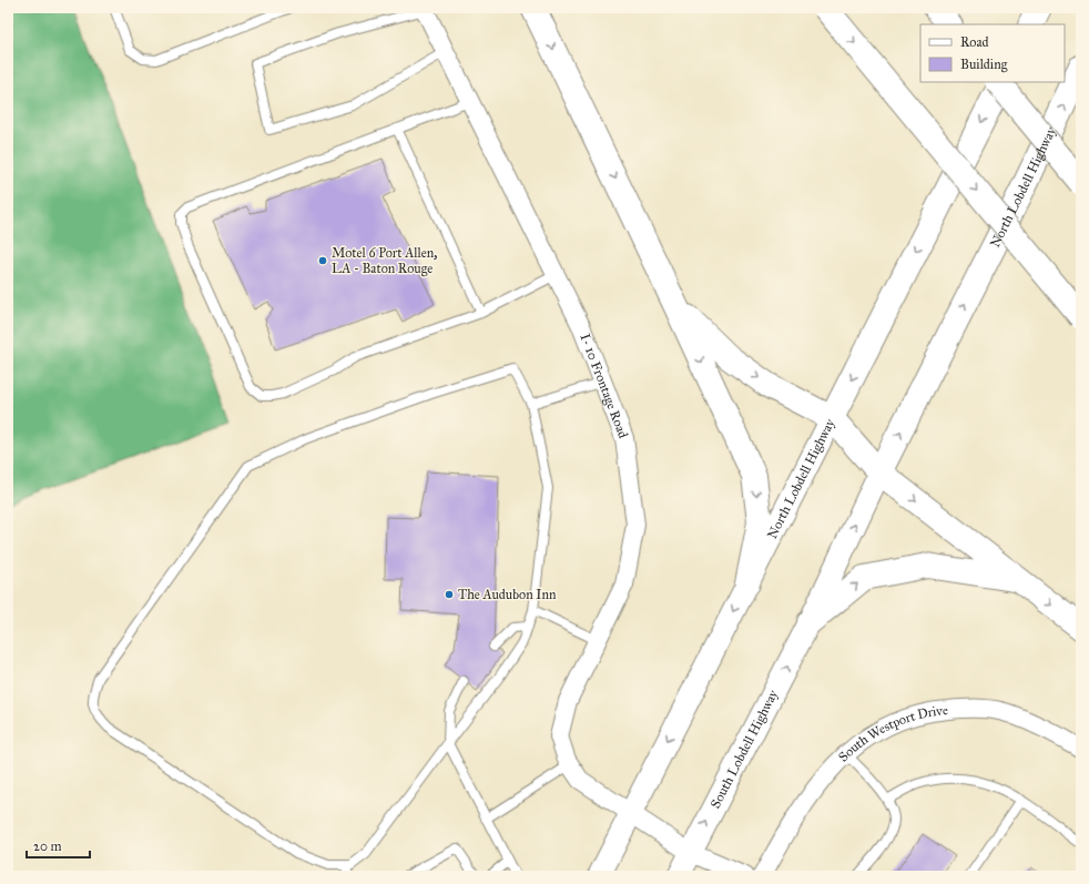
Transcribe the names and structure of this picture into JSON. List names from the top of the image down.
{
  "streets": {
    "highway": ["North Lobdell Highway"],
    "street": ["I- 10 Frontage Road", "South Westport Drive", "South Lobdell Highway"]
  },
  "crossings": [
    ["North Lobdell Highway", "I- 10 Frontage Road"],
    ["North Lobdell Highway", "South Lobdell Highway"],
    ["I- 10 Frontage Road", "South Lobdell Highway"]
  ],
  "one_way": ["South Lobdell Highway"],
  "places": ["Motel 6 Port Allen, LA - Baton Rouge", "The Audubon Inn"],
  "legend": ["Road", "Building"],
  "scale_bar": "20 m"
}
